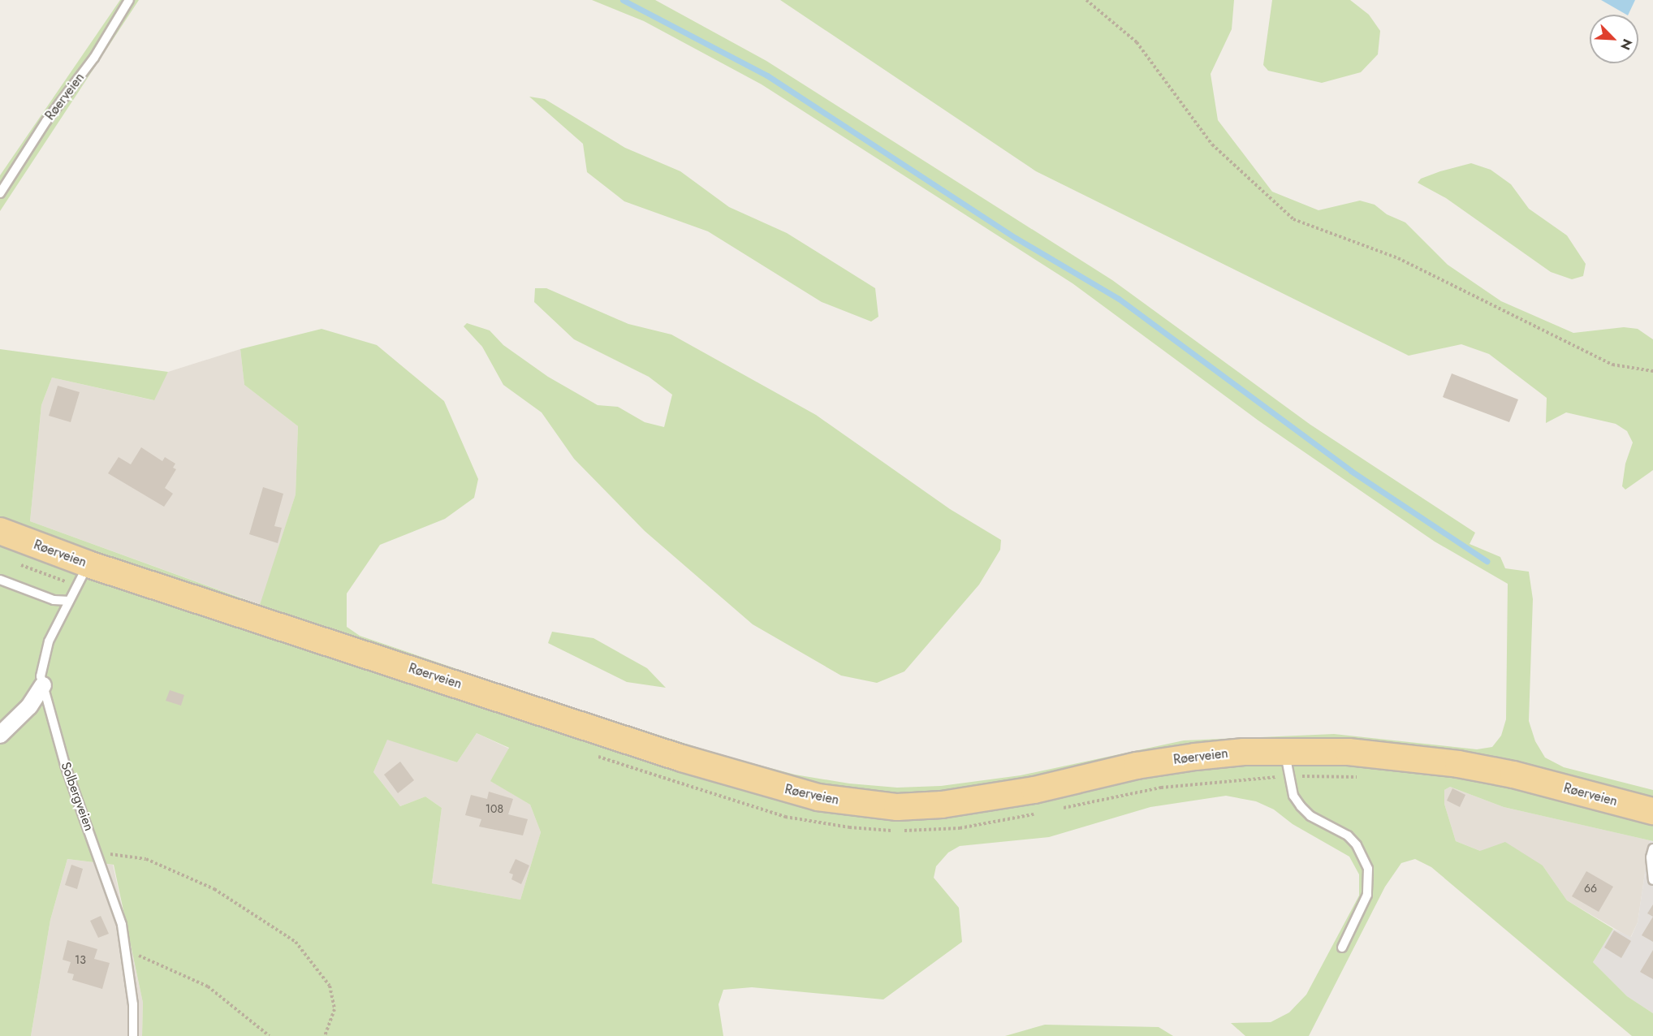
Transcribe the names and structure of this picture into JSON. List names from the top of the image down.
{
  "streets": {
    "main road": ["Røerveien"],
    "lane": ["Solbergveien"]
  },
  "crossings": [
    ["Røerveien", "Solbergveien"]
  ],
  "house_numbers": ["108", "66", "13"],
  "north": "bottom right"
}
